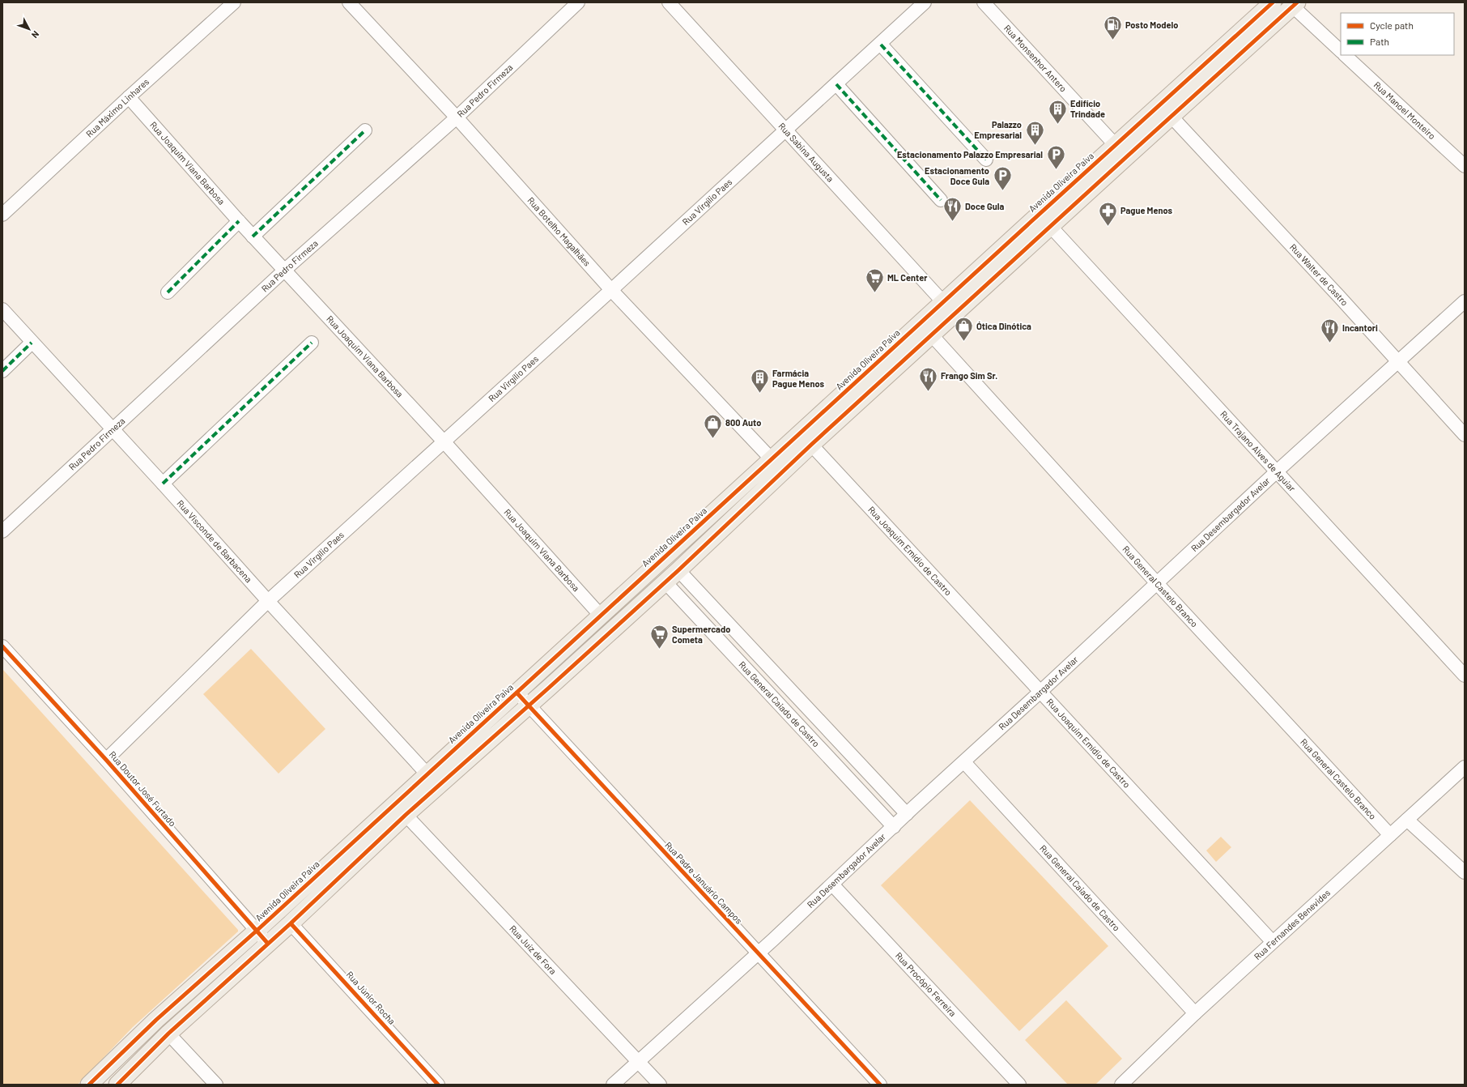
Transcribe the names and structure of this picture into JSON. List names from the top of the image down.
{
  "streets": {
    "main road": ["Avenida Oliveira Paiva"],
    "street": [
      "Rua Monsenhor Antero",
      "Rua Pedro Firmeza",
      "Rua Máximo Linhares",
      "Rua Manoel Monteiro",
      "Rua Sabina Augusta",
      "Rua Joaquim Viana Barbosa",
      "Rua Virgílio Paes",
      "Rua Botelho Magalhães",
      "Rua Walter de Castro",
      "Rua Trajano Alves de Aguiar",
      "Rua Desembargador Avelar",
      "Rua Visconde de Barbacena",
      "Rua Joaquim Emídio de Castro",
      "Rua General Castelo Branco",
      "Rua General Caiado de Castro",
      "Rua Doutor José Furtado",
      "Rua Padre Januário Campos",
      "Rua Fernandes Benevides",
      "Rua Juiz de Fora",
      "Rua Procópio Ferreira",
      "Rua Júnior Rocha"
    ]
  },
  "crossings": [
    ["Rua Monsenhor Antero", "Avenida Oliveira Paiva"],
    ["Rua Pedro Firmeza", "Rua Joaquim Viana Barbosa"],
    ["Rua Pedro Firmeza", "Rua Botelho Magalhães"],
    ["Rua Pedro Firmeza", "Rua Visconde de Barbacena"],
    ["Rua Máximo Linhares", "Rua Joaquim Viana Barbosa"],
    ["Rua Sabina Augusta", "Avenida Oliveira Paiva"],
    ["Rua Sabina Augusta", "Rua Virgílio Paes"],
    ["Rua Joaquim Viana Barbosa", "Avenida Oliveira Paiva"],
    ["Rua Joaquim Viana Barbosa", "Rua Virgílio Paes"],
    ["Avenida Oliveira Paiva", "Rua Botelho Magalhães"],
    ["Avenida Oliveira Paiva", "Rua Walter de Castro"],
    ["Avenida Oliveira Paiva", "Rua Trajano Alves de Aguiar"],
    ["Avenida Oliveira Paiva", "Rua Visconde de Barbacena"],
    ["Avenida Oliveira Paiva", "Rua Joaquim Emídio de Castro"],
    ["Avenida Oliveira Paiva", "Rua General Castelo Branco"],
    ["Avenida Oliveira Paiva", "Rua General Caiado de Castro"],
    ["Avenida Oliveira Paiva", "Rua Doutor José Furtado"],
    ["Avenida Oliveira Paiva", "Rua Padre Januário Campos"],
    ["Avenida Oliveira Paiva", "Rua Juiz de Fora"],
    ["Avenida Oliveira Paiva", "Rua Júnior Rocha"],
    ["Rua Virgílio Paes", "Rua Botelho Magalhães"],
    ["Rua Virgílio Paes", "Rua Visconde de Barbacena"],
    ["Rua Virgílio Paes", "Rua Doutor José Furtado"],
    ["Rua Walter de Castro", "Rua Desembargador Avelar"],
    ["Rua Trajano Alves de Aguiar", "Rua Desembargador Avelar"],
    ["Rua Desembargador Avelar", "Rua Joaquim Emídio de Castro"],
    ["Rua Desembargador Avelar", "Rua General Castelo Branco"],
    ["Rua Desembargador Avelar", "Rua General Caiado de Castro"],
    ["Rua Desembargador Avelar", "Rua Padre Januário Campos"],
    ["Rua Desembargador Avelar", "Rua Juiz de Fora"],
    ["Rua Desembargador Avelar", "Rua Procópio Ferreira"],
    ["Rua Joaquim Emídio de Castro", "Rua Fernandes Benevides"],
    ["Rua General Castelo Branco", "Rua Fernandes Benevides"],
    ["Rua General Caiado de Castro", "Rua Fernandes Benevides"]
  ],
  "places": {
    "fuel station": ["Posto Modelo"],
    "building": ["Edifício Trindade", "Palazzo Empresarial", "Farmácia Pague Menos"],
    "parking": ["Estacionamento Palazzo Empresarial", "Estacionamento Doce Gula"],
    "restaurant": ["Doce Gula", "Incantori", "Frango Sim Sr."],
    "pharmacy": ["Pague Menos"],
    "supermarket": ["ML Center", "Supermercado Cometa"],
    "shop": ["Ótica Dinótica", "800 Auto"]
  },
  "legend": ["Cycle path", "Path"],
  "north": "bottom right"
}
